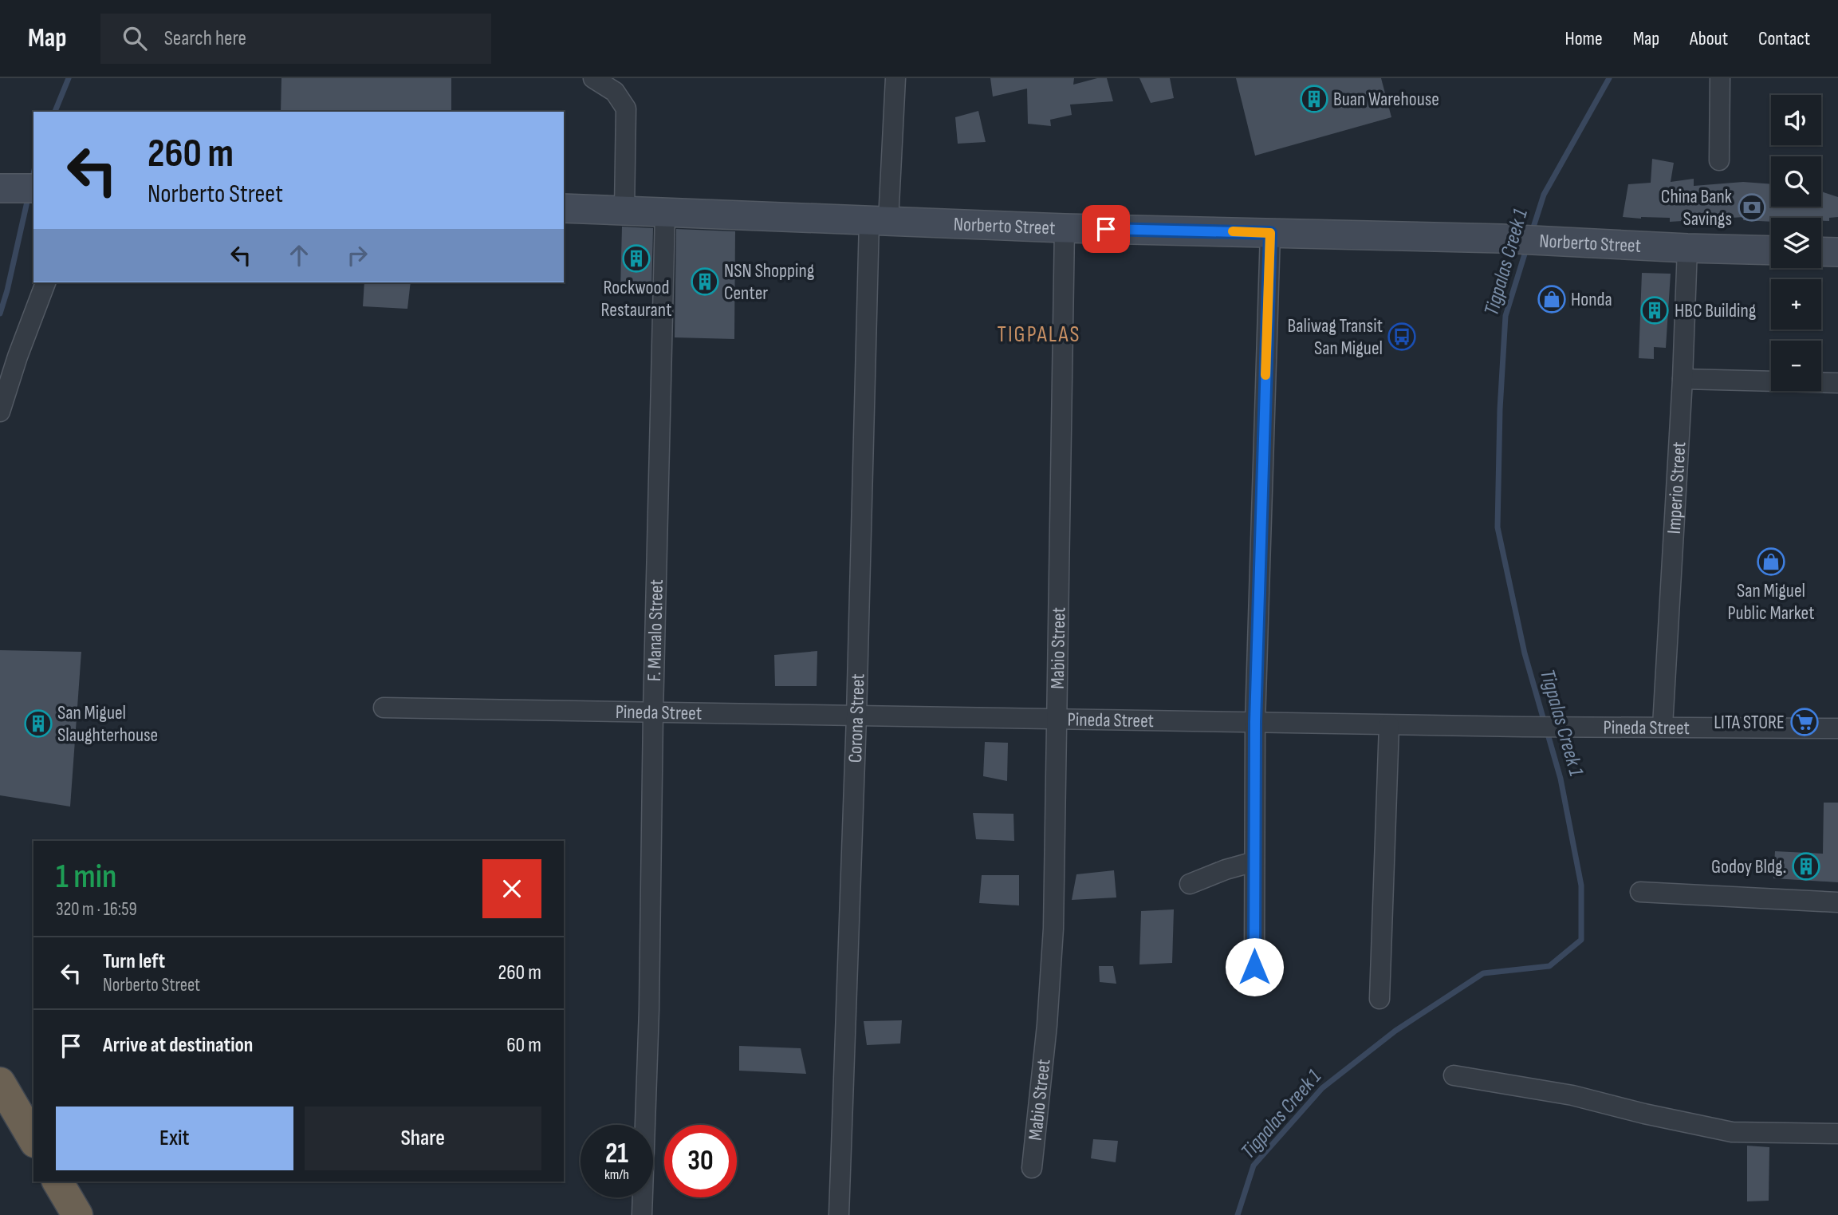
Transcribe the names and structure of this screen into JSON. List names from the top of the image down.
{
  "streets": {
    "main road": ["Norberto Street"],
    "street": [
      "Imperio Street",
      "F. Manalo Street",
      "Mabio Street",
      "Pineda Street",
      "Corona Street"
    ]
  },
  "crossings": [
    ["Norberto Street", "Imperio Street"],
    ["Norberto Street", "F. Manalo Street"],
    ["Norberto Street", "Mabio Street"],
    ["Norberto Street", "Corona Street"],
    ["Imperio Street", "Pineda Street"],
    ["F. Manalo Street", "Pineda Street"],
    ["Mabio Street", "Pineda Street"],
    ["Pineda Street", "Corona Street"]
  ],
  "districts": ["TIGPALAS"],
  "water": ["Tigpalas Creek 1"],
  "places": {
    "building": [
      "Buan Warehouse",
      "Rockwood Restaurant",
      "NSN Shopping Center",
      "HBC Building",
      "San Miguel Slaughterhouse",
      "Godoy Bldg."
    ],
    "bank": ["China Bank Savings"],
    "shop": ["Honda", "San Miguel Public Market"],
    "bus stop": ["Baliwag Transit San Miguel"],
    "supermarket": ["LITA STORE"]
  },
  "page": {
    "header": "Map",
    "search": "Search here",
    "nav": [
      "Home",
      "Map",
      "About",
      "Contact"
    ],
    "map_buttons": ["+", "−"],
    "turn": ["260 m", "Norberto Street"],
    "heading": ["1 min", "320 m · 16:59"],
    "list": [
      {
        "name": "Turn left",
        "note": "Norberto Street",
        "value": "260 m"
      },
      {
        "name": "Arrive at destination",
        "value": "60 m"
      }
    ],
    "buttons": ["Exit", "Share"],
    "speed": "21 km/h",
    "limit": "30"
  }
}
